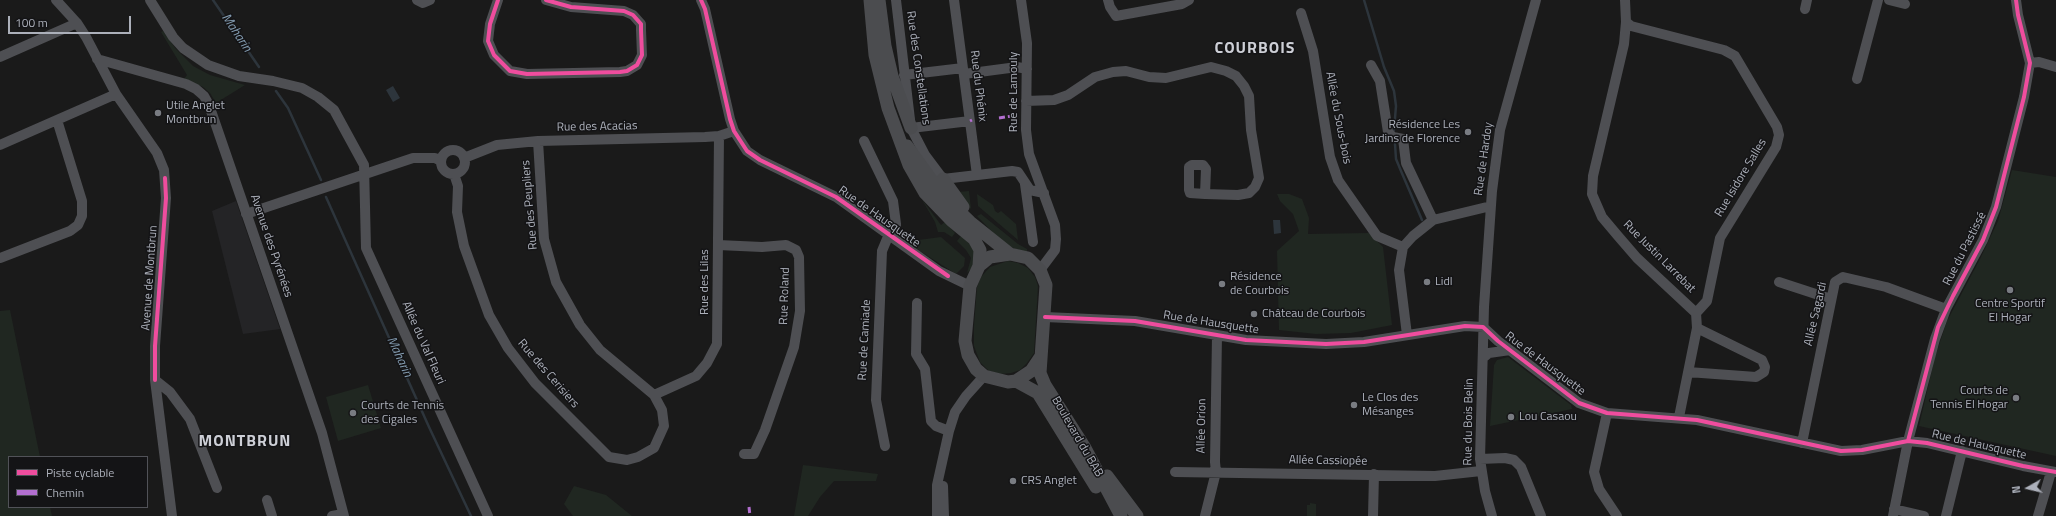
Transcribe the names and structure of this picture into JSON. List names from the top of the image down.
{
  "streets": {
    "main road": ["Boulevard du BAB"],
    "street": [
      "Rue des Constellations",
      "Rue du Phénix",
      "Rue de Lamouly",
      "Allée du Sous-bois",
      "Rue des Acacias",
      "Rue de Hardoy",
      "Rue Isidore Salles",
      "Rue des Peupliers",
      "Rue de Hausquette",
      "Avenue des Pyrénées",
      "Rue du Pastissé",
      "Rue Justin Larrebat",
      "Avenue de Montbrun",
      "Rue des Lilas",
      "Rue Roland",
      "Allée Sagardi",
      "Rue de Camiade",
      "Allée du Val Fleuri",
      "Rue des Cerisiers",
      "Rue du Bois Belin",
      "Allée Orion",
      "Allée Cassiopée"
    ]
  },
  "crossings": [
    ["Rue de Lamouly", "Rue de Hausquette"],
    ["Rue de Lamouly", "Boulevard du BAB"],
    ["Rue des Acacias", "Rue des Peupliers"],
    ["Rue des Acacias", "Rue de Hausquette"],
    ["Rue des Acacias", "Rue des Lilas"],
    ["Rue des Acacias", "Rue des Cerisiers"],
    ["Rue de Hardoy", "Rue de Hausquette"],
    ["Rue de Hardoy", "Rue du Bois Belin"],
    ["Rue Isidore Salles", "Rue Justin Larrebat"],
    ["Rue des Peupliers", "Rue des Lilas"],
    ["Rue des Peupliers", "Rue des Cerisiers"],
    ["Rue de Hausquette", "Rue du Pastissé"],
    ["Rue de Hausquette", "Allée Sagardi"],
    ["Rue de Hausquette", "Rue de Camiade"],
    ["Rue de Hausquette", "Rue du Bois Belin"],
    ["Rue de Hausquette", "Allée Orion"],
    ["Rue de Hausquette", "Boulevard du BAB"],
    ["Avenue des Pyrénées", "Avenue de Montbrun"],
    ["Rue du Pastissé", "Allée Sagardi"],
    ["Rue des Lilas", "Rue Roland"],
    ["Rue des Lilas", "Rue des Cerisiers"],
    ["Rue du Bois Belin", "Allée Cassiopée"],
    ["Allée Orion", "Allée Cassiopée"]
  ],
  "districts": ["COURBOIS", "MONTBRUN"],
  "water": ["Maharin"],
  "places": [
    "Utile Anglet Montbrun",
    "Résidence Les Jardins de Florence",
    "Lidl",
    "Résidence de Courbois",
    "Centre Sportif El Hogar",
    "Château de Courbois",
    "Courts de Tennis El Hogar",
    "Le Clos des Mésanges",
    "Courts de Tennis des Cigales",
    "Lou Casaou",
    "CRS Anglet"
  ],
  "legend": ["Piste cyclable", "Chemin"],
  "scale_bar": "100 m",
  "north": "left"
}
